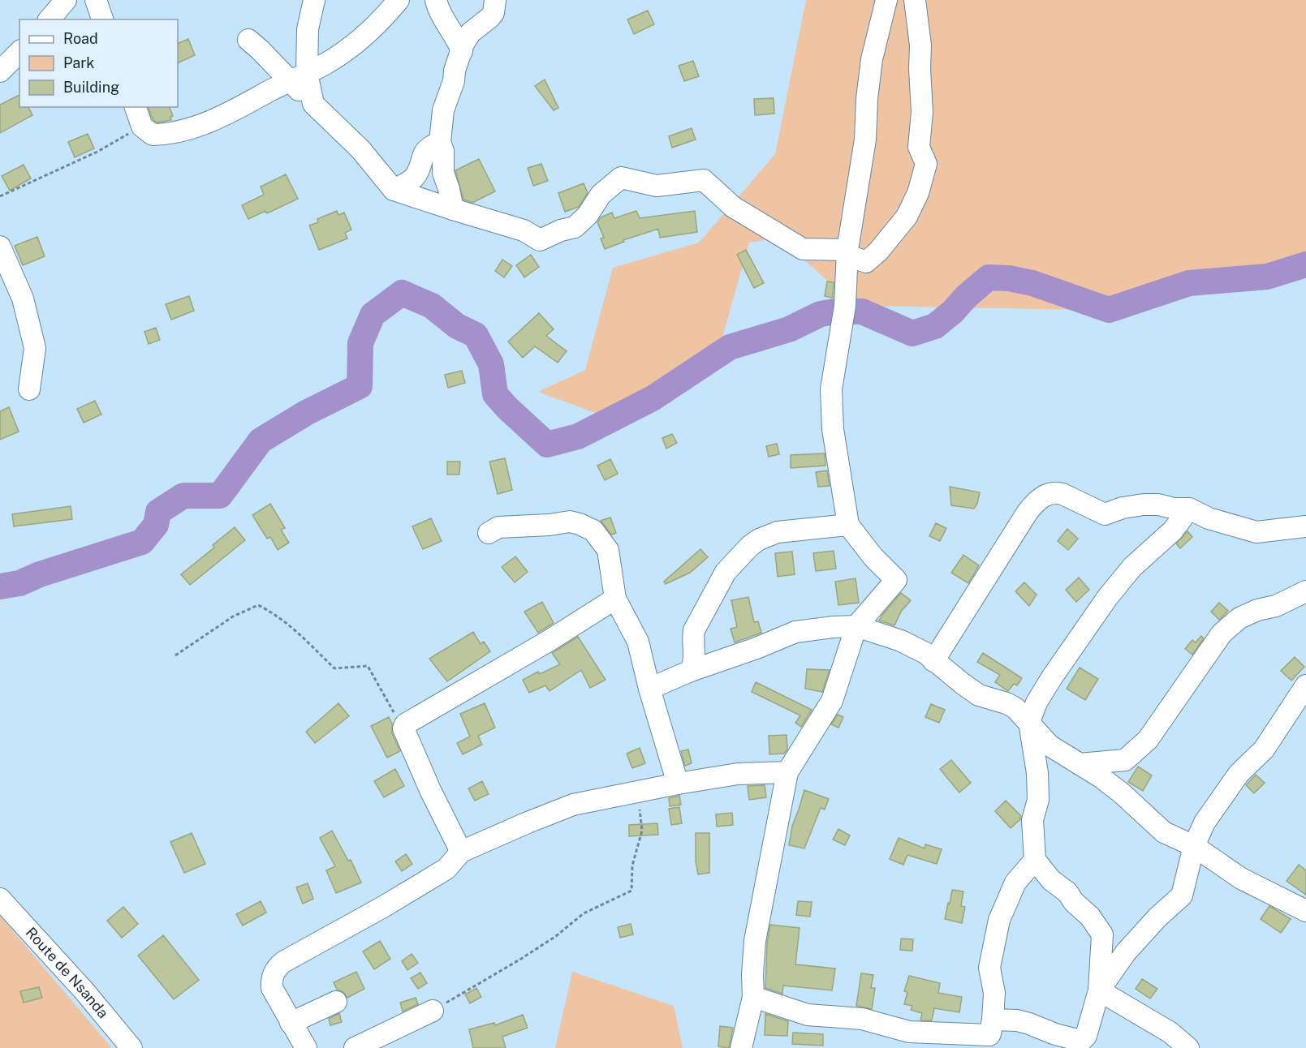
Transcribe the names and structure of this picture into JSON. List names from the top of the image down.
{
  "streets": {
    "street": ["Route de Nsanda"]
  },
  "legend": ["Road", "Park", "Building"]
}
